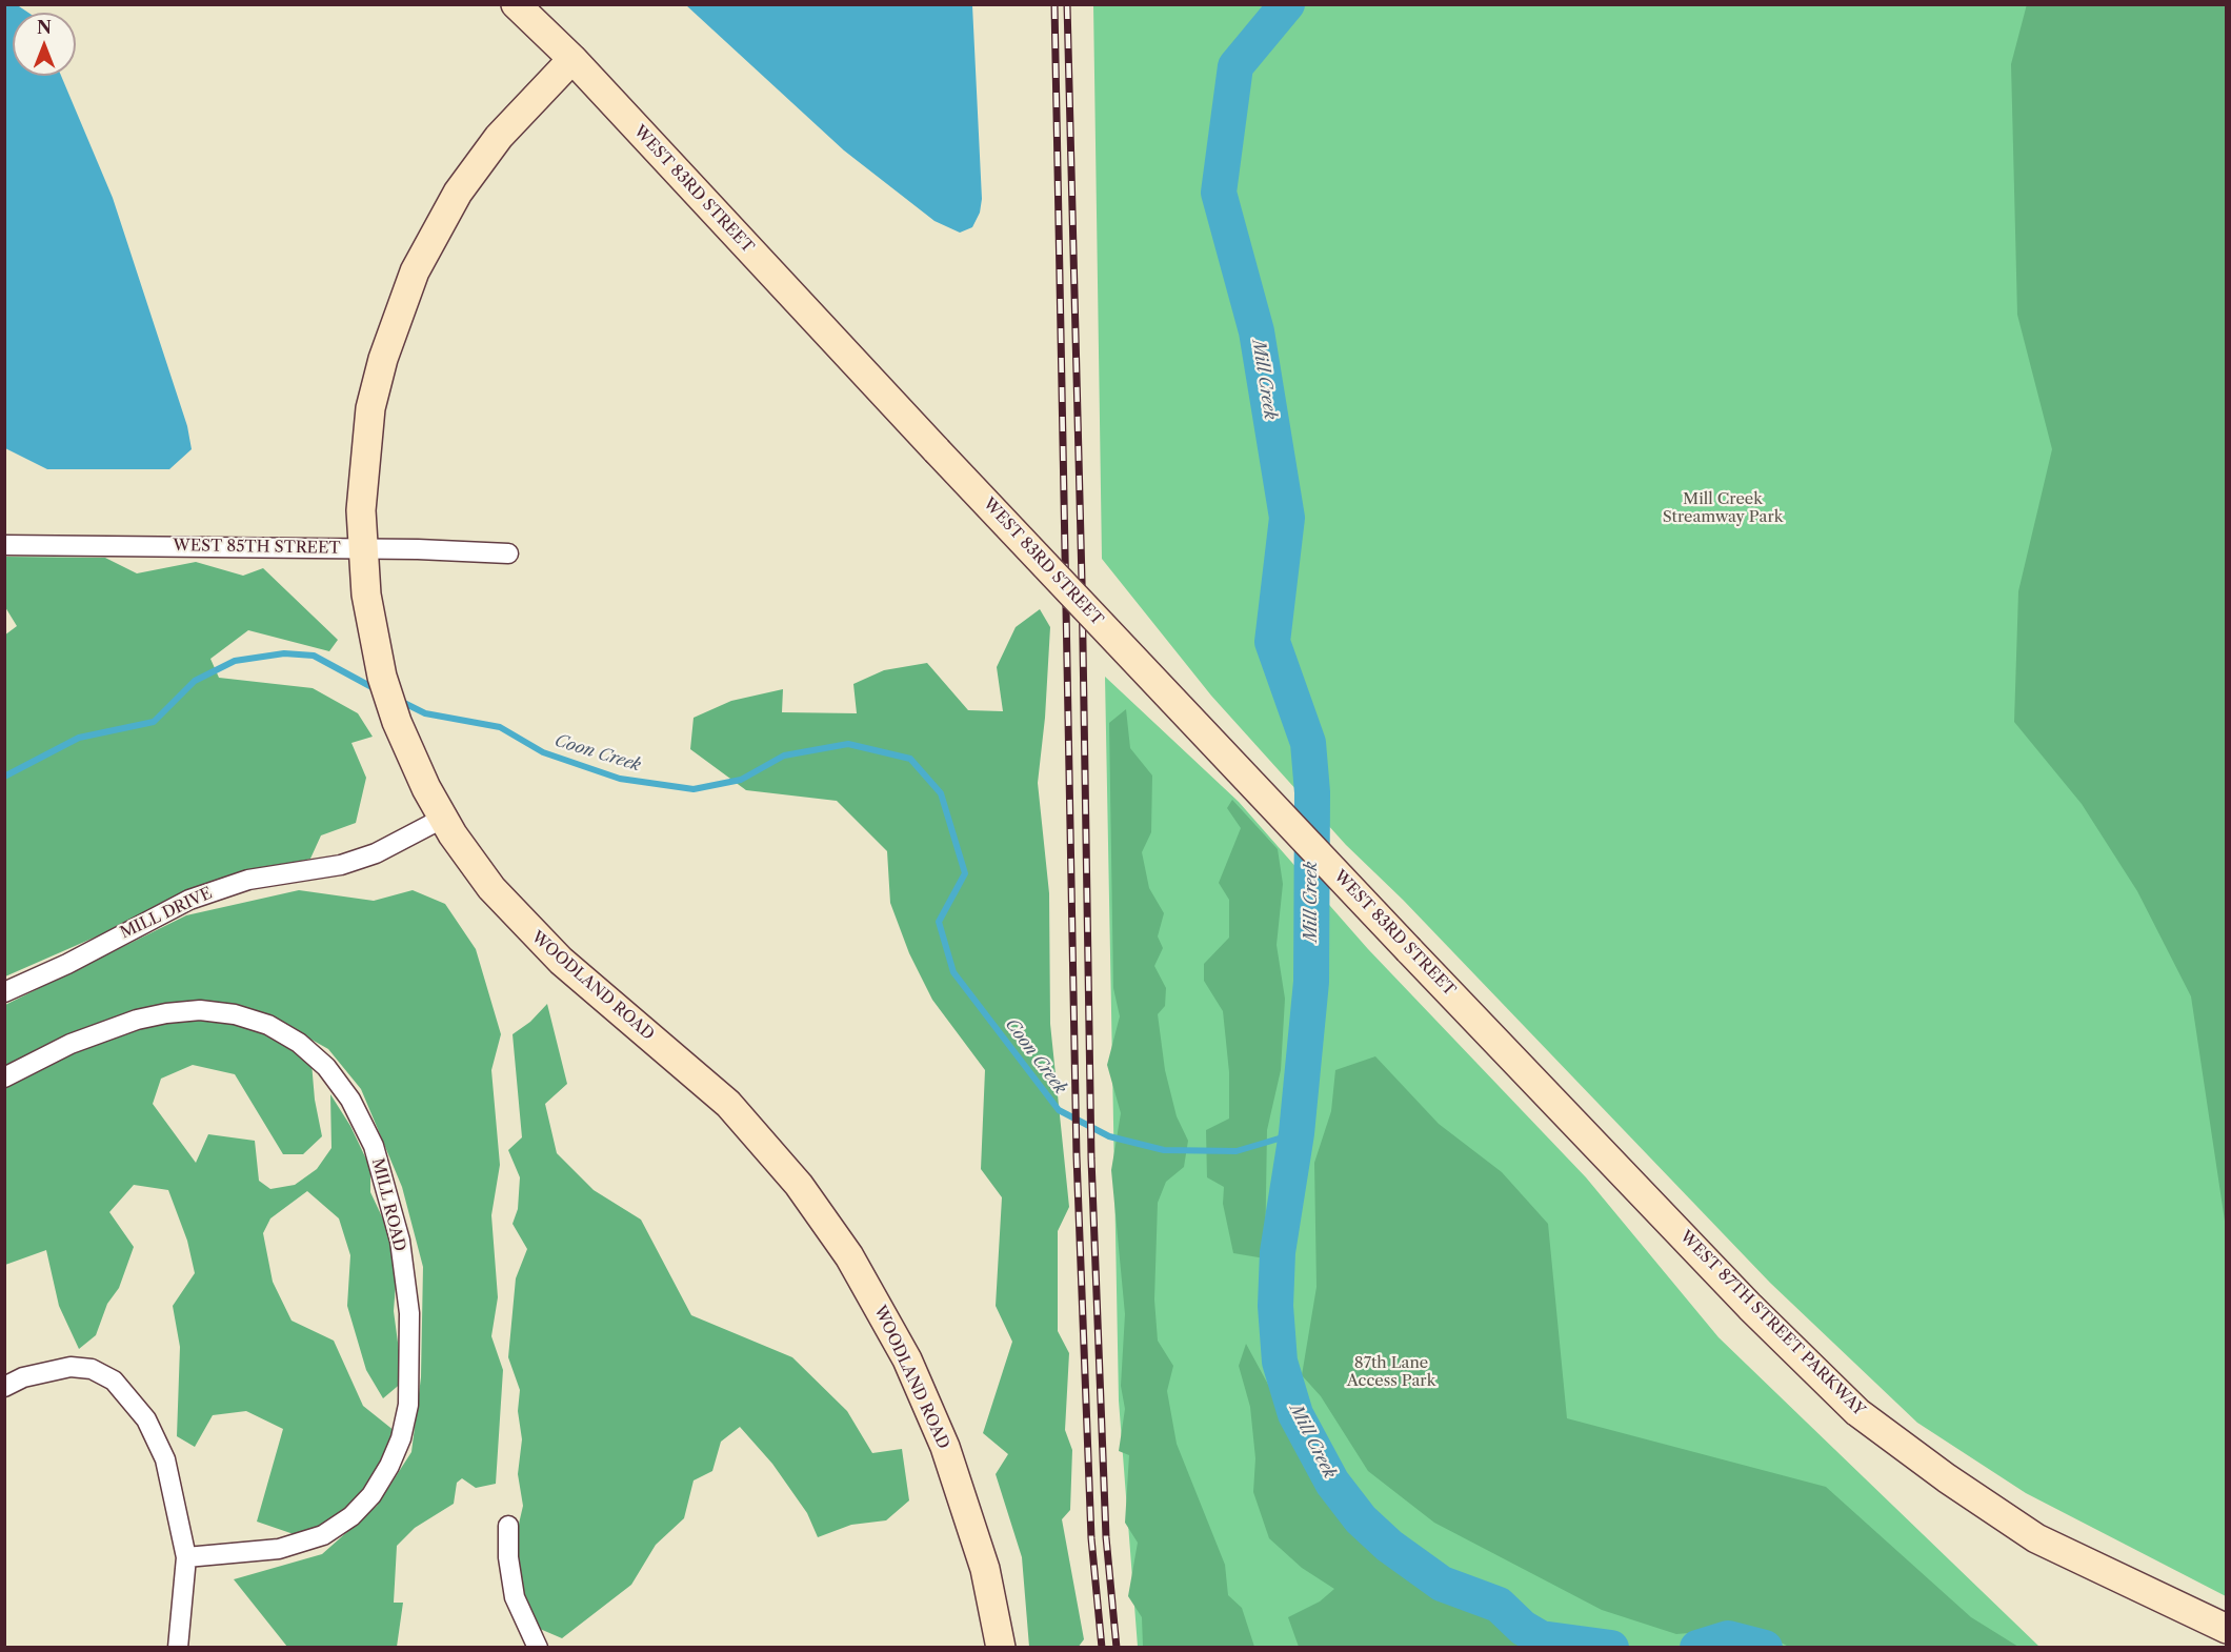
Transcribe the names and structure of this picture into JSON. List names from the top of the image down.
{
  "streets": {
    "main road": ["WEST 83RD STREET", "WOODLAND ROAD", "WEST 87TH STREET PARKWAY"],
    "street": ["WEST 85TH STREET", "MILL DRIVE", "MILL ROAD"]
  },
  "crossings": [
    ["WEST 83RD STREET", "WOODLAND ROAD"],
    ["WEST 83RD STREET", "WEST 87TH STREET PARKWAY"],
    ["WEST 85TH STREET", "WOODLAND ROAD"],
    ["MILL DRIVE", "WOODLAND ROAD"]
  ],
  "water": ["Mill Creek", "Coon Creek"],
  "parks": ["Mill Creek Streamway Park", "87th Lane Access Park"],
  "north": "top"
}
